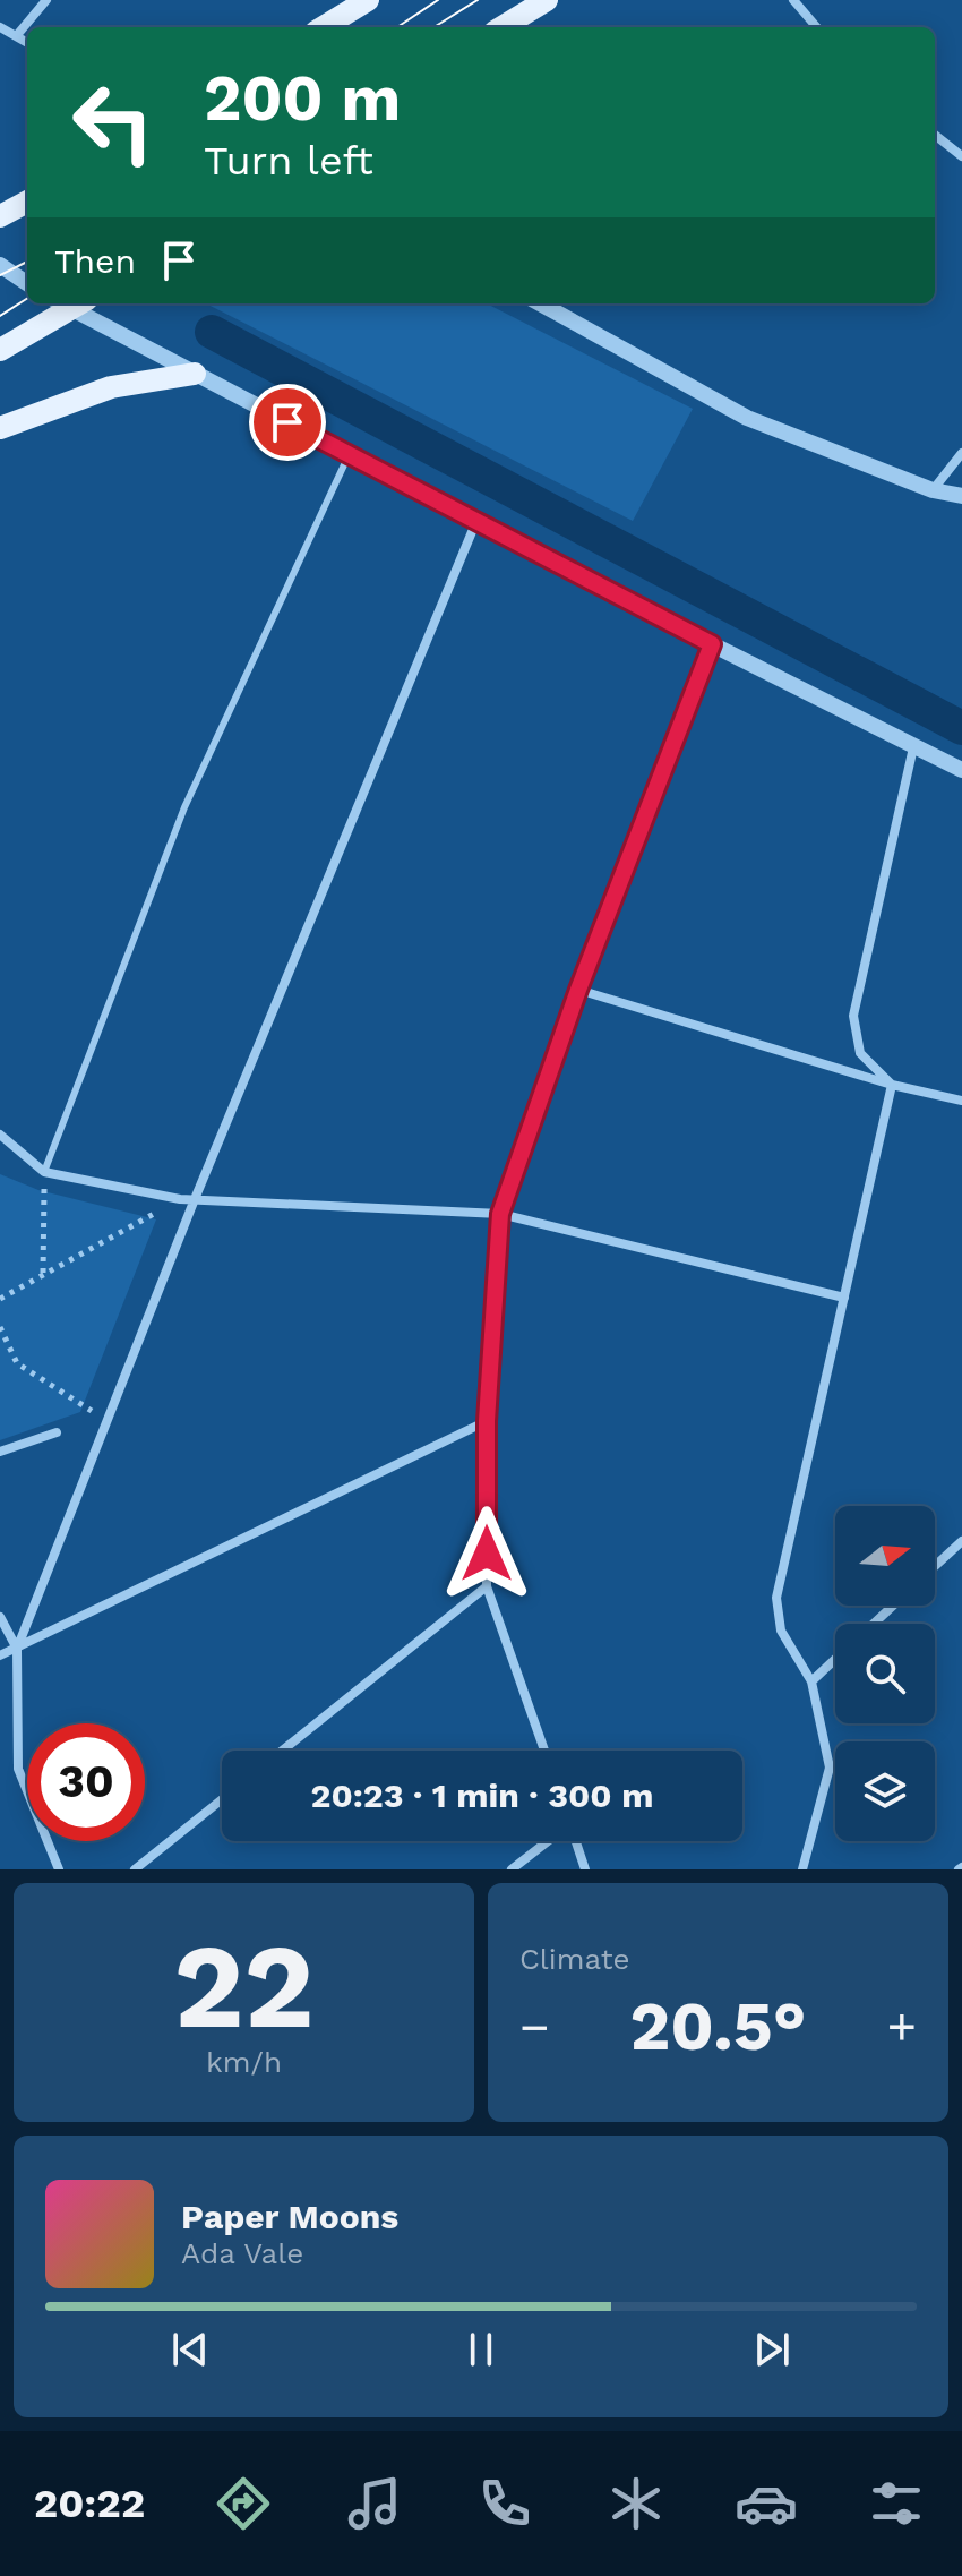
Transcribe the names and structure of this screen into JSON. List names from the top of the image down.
{
  "north": "right",
  "page": {
    "turn": ["200 m", "Turn left"],
    "then": "Then",
    "limit": "30",
    "trip": "20:23 · 1 min · 300 m",
    "tile": [
      ["22", "km/h"],
      "Climate"
    ],
    "heat": ["−", "20.5°", "+"],
    "song": ["Paper Moons", "Ada Vale"],
    "tabs": "20:22"
  }
}
